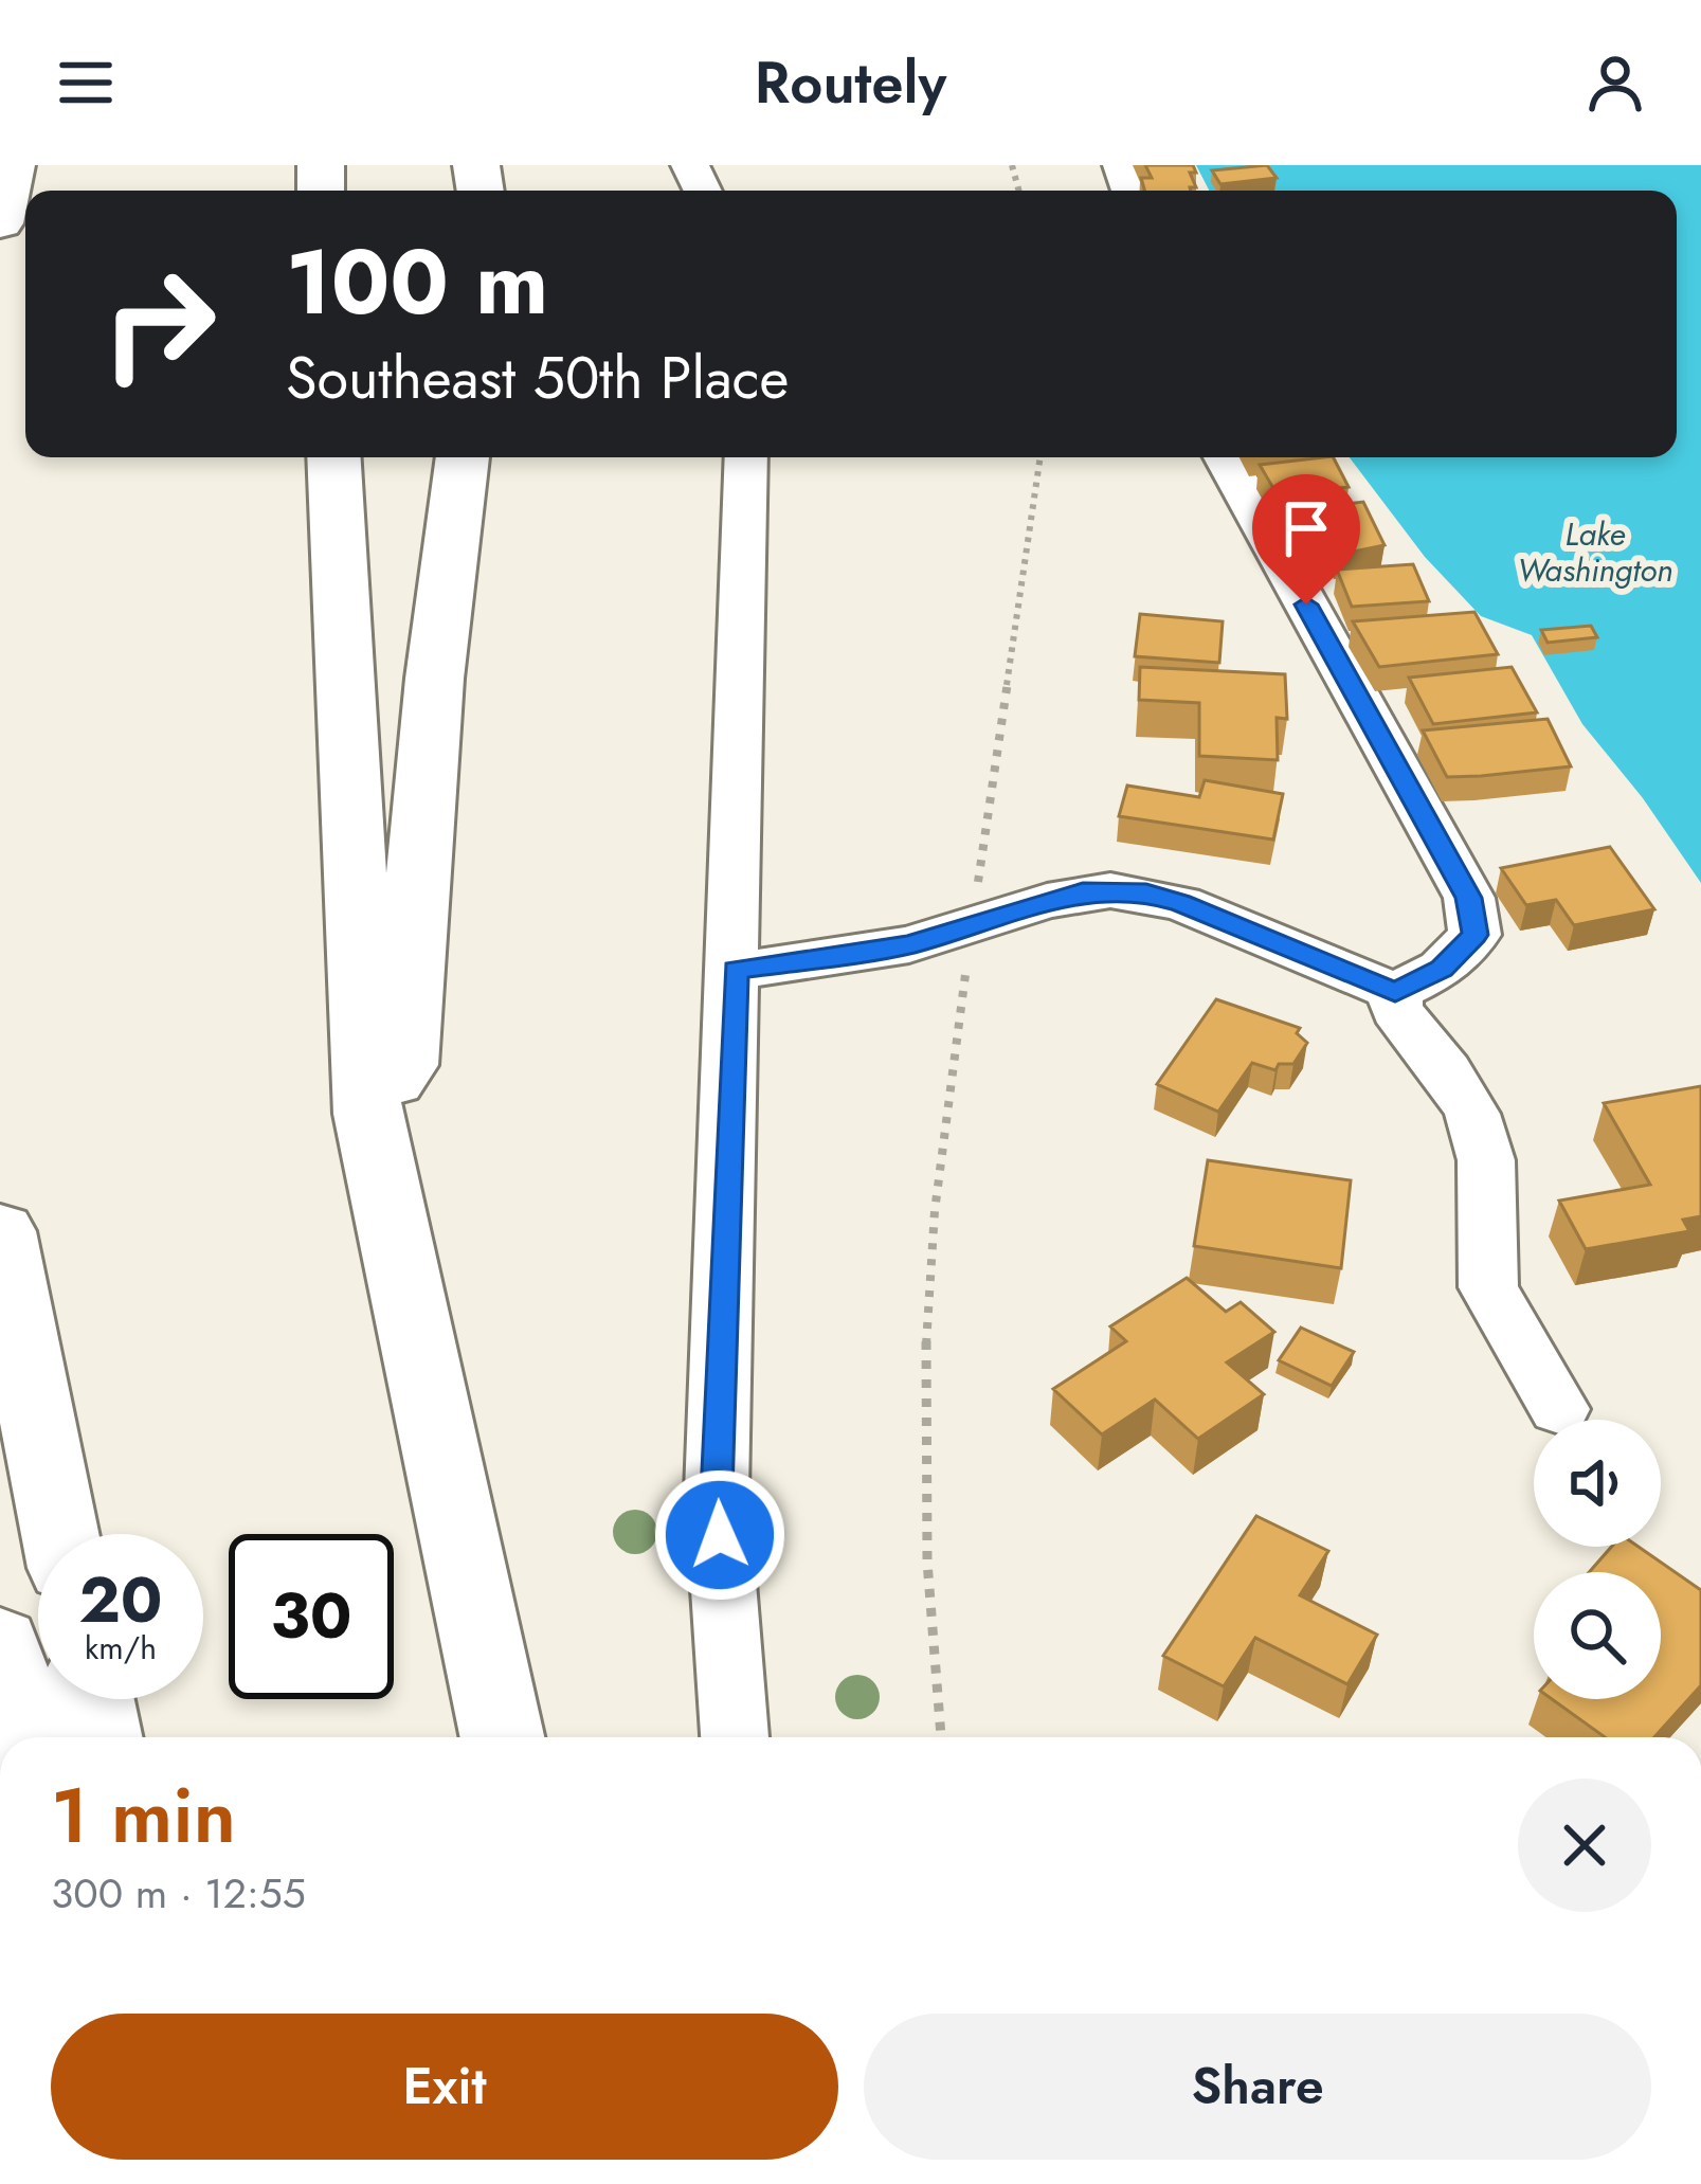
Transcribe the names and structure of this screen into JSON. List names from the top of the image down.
{
  "water": ["Lake Washington"],
  "page": {
    "header": "Routely",
    "turn": ["100 m", "Southeast 50th Place"],
    "speed": "20 km/h",
    "limit": "30",
    "heading": ["1 min", "300 m · 12:55"],
    "buttons": ["Exit", "Share"]
  }
}
